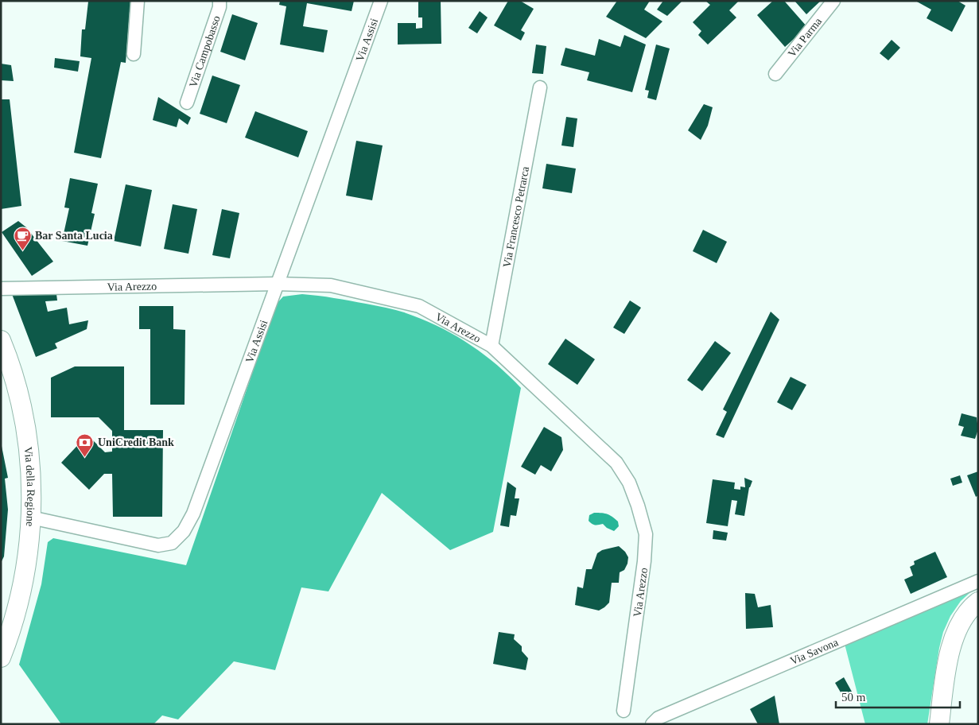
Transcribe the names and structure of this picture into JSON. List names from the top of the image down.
{
  "streets": {
    "main road": ["Via della Regione"],
    "street": [
      "Via Parma",
      "Via Assisi",
      "Via Campobasso",
      "Via Francesco Petrarca",
      "Via Arezzo",
      "Via Savona"
    ]
  },
  "crossings": [
    ["Via Assisi", "Via Arezzo"],
    ["Via Assisi", "Via della Regione"],
    ["Via Francesco Petrarca", "Via Arezzo"]
  ],
  "places": {
    "cafe": ["Bar Santa Lucia"],
    "bank": ["UniCredit Bank"]
  },
  "scale_bar": "50 m"
}
